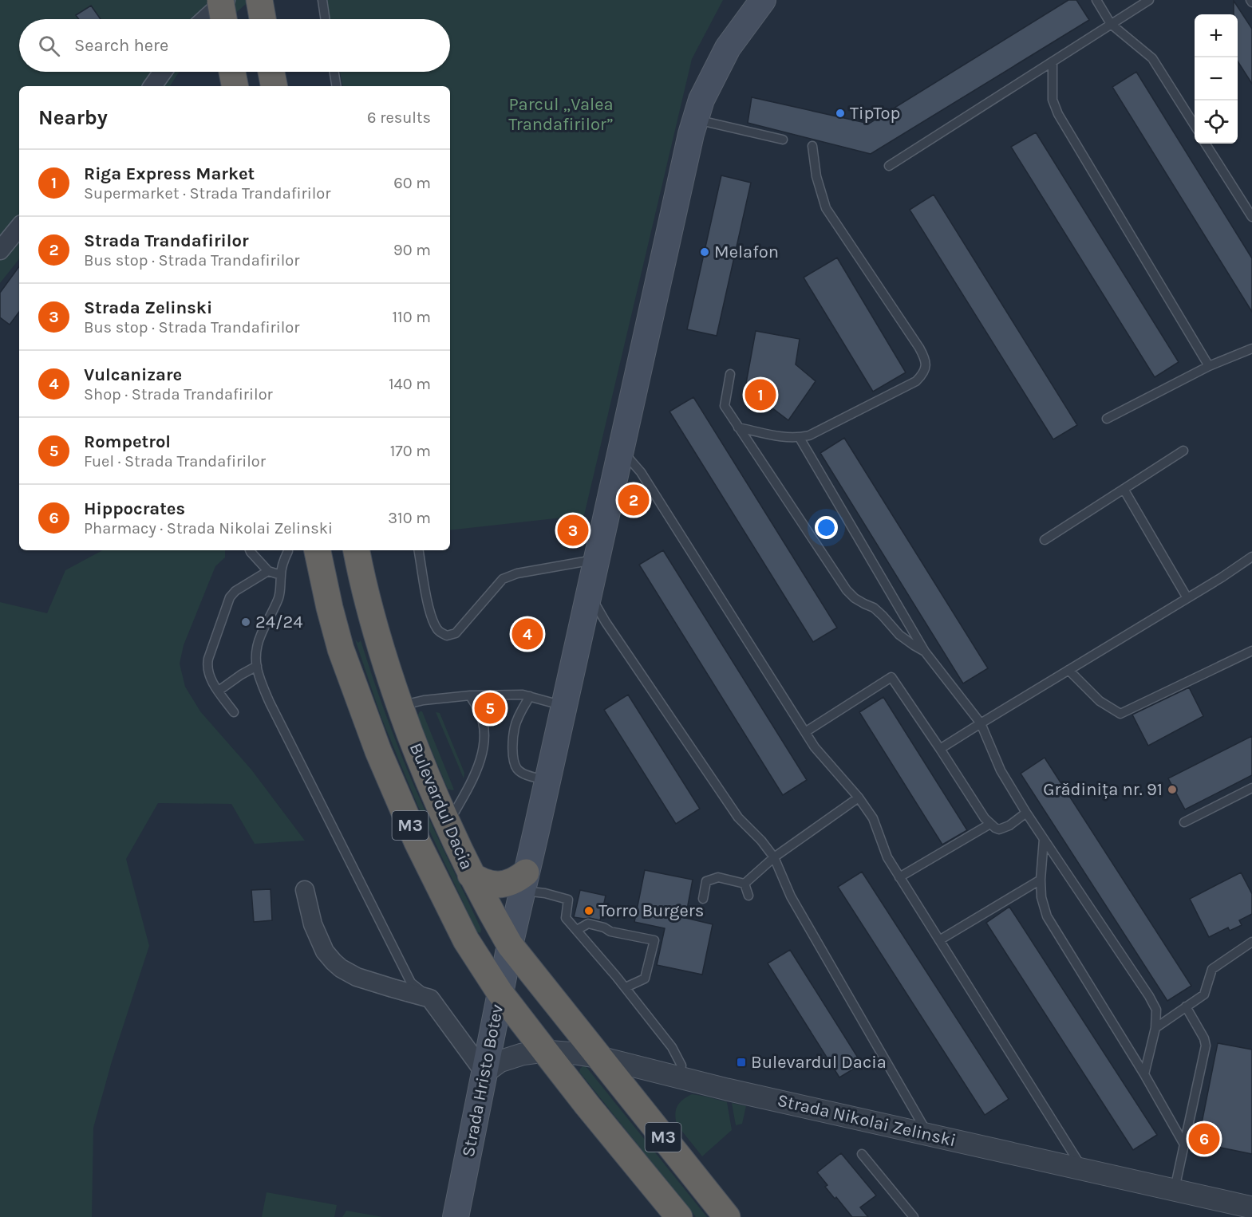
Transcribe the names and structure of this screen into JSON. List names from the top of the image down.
{
  "streets": {
    "highway": ["Bulevardul Dacia", "M3"],
    "main road": ["Strada Hristo Botev"],
    "street": ["Strada Nikolai Zelinski"]
  },
  "crossings": [
    ["Bulevardul Dacia", "Strada Hristo Botev"],
    ["Bulevardul Dacia", "Strada Nikolai Zelinski"],
    ["Strada Hristo Botev", "Strada Nikolai Zelinski"]
  ],
  "parks": ["Parcul „Valea Trandafirilor”"],
  "places": {
    "other": [
      "TipTop",
      "Melafon",
      "24/24",
      "Grădinița nr. 91",
      "Torro Burgers"
    ],
    "transit": ["Bulevardul Dacia"]
  },
  "page": {
    "map_buttons": ["+", "−"],
    "search": "Search here",
    "heading": ["Nearby", "6 results"],
    "list": [
      {
        "mark": "1",
        "name": "Riga Express Market",
        "note": "Supermarket · Strada Trandafirilor",
        "value": "60 m"
      },
      {
        "mark": "2",
        "name": "Strada Trandafirilor",
        "note": "Bus stop · Strada Trandafirilor",
        "value": "90 m"
      },
      {
        "mark": "3",
        "name": "Strada Zelinski",
        "note": "Bus stop · Strada Trandafirilor",
        "value": "110 m"
      },
      {
        "mark": "4",
        "name": "Vulcanizare",
        "note": "Shop · Strada Trandafirilor",
        "value": "140 m"
      },
      {
        "mark": "5",
        "name": "Rompetrol",
        "note": "Fuel · Strada Trandafirilor",
        "value": "170 m"
      },
      {
        "mark": "6",
        "name": "Hippocrates",
        "note": "Pharmacy · Strada Nikolai Zelinski",
        "value": "310 m"
      }
    ],
    "pins": [
      "1",
      "2",
      "3",
      "4",
      "5",
      "6"
    ]
  }
}
